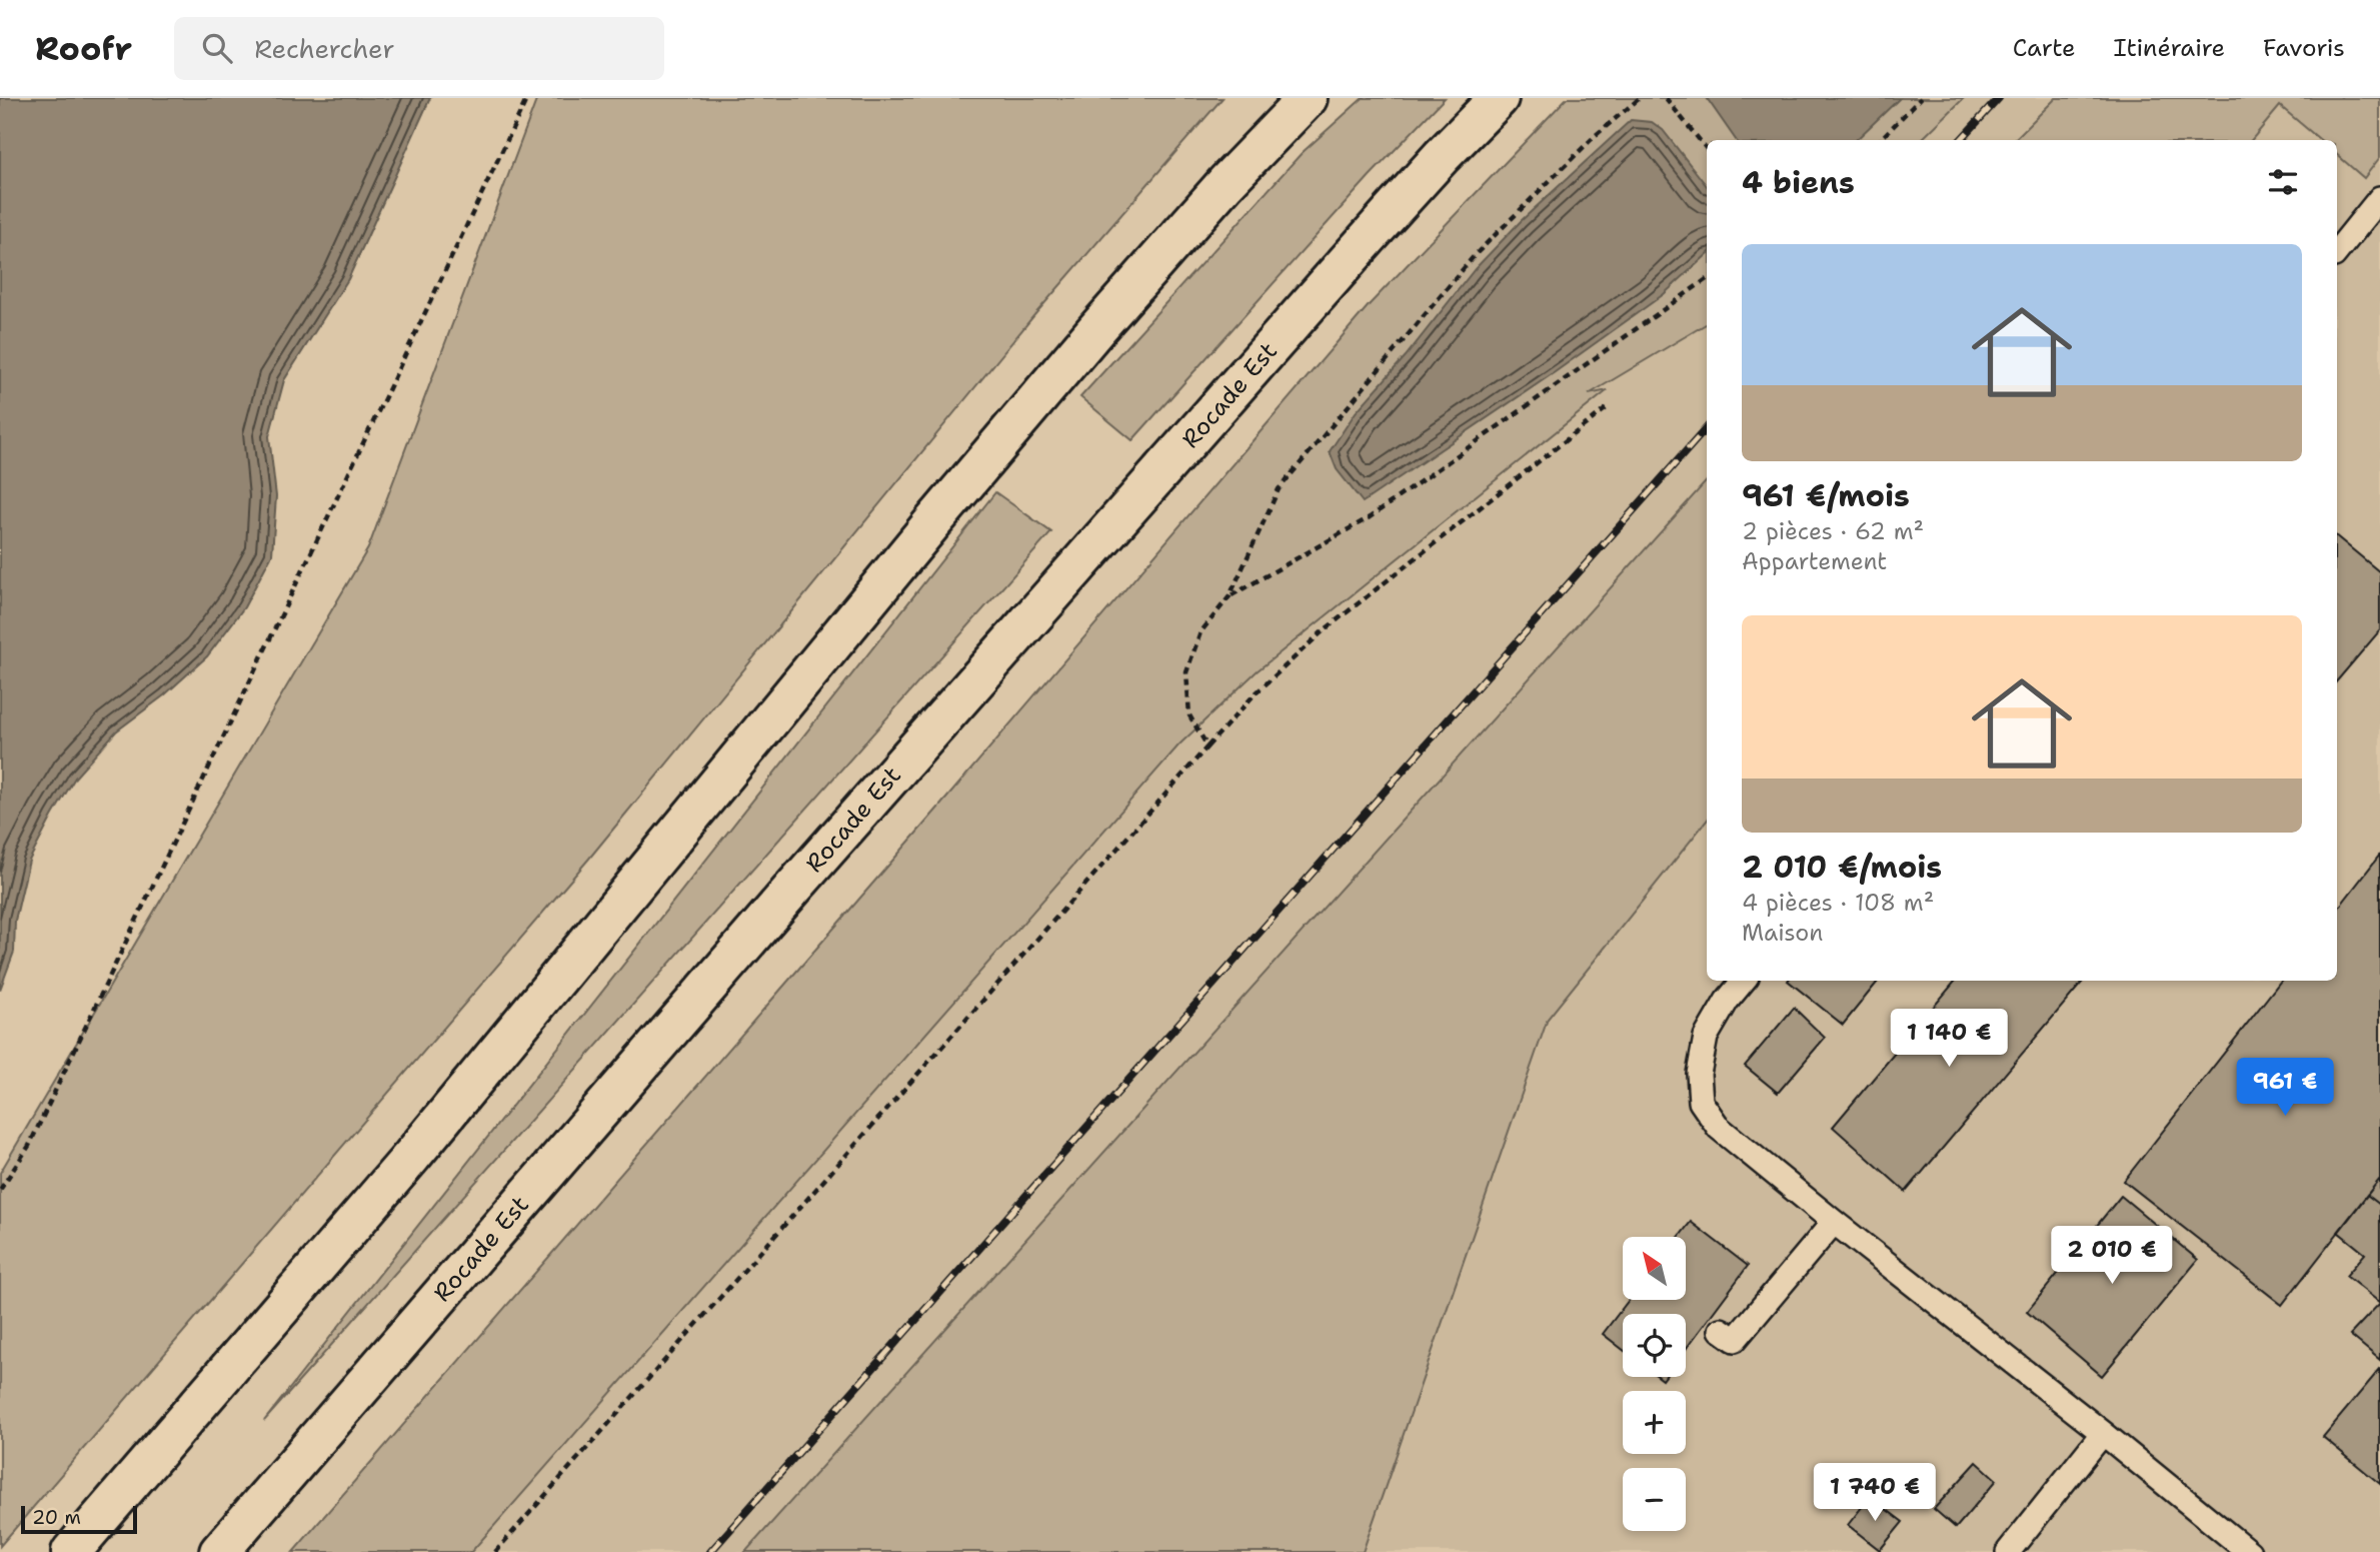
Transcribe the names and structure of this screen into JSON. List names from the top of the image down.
{
  "streets": {
    "highway": ["Rocade Est"]
  },
  "scale_bar": "20 m",
  "north": "top left",
  "page": {
    "header": "Roofr",
    "search": "Rechercher",
    "nav": ["Carte", "Itinéraire", "Favoris"],
    "heading": "4 biens",
    "list": [
      {
        "name": "961 €/mois",
        "note": "2 pièces · 62 m² · Appartement"
      },
      {
        "name": "2 010 €/mois",
        "note": "4 pièces · 108 m² · Maison"
      }
    ],
    "price": [
      "1 140 €",
      "961 €",
      "2 010 €",
      "1 740 €"
    ],
    "map_buttons": ["+", "−"],
    "scale": "20 m"
  }
}
